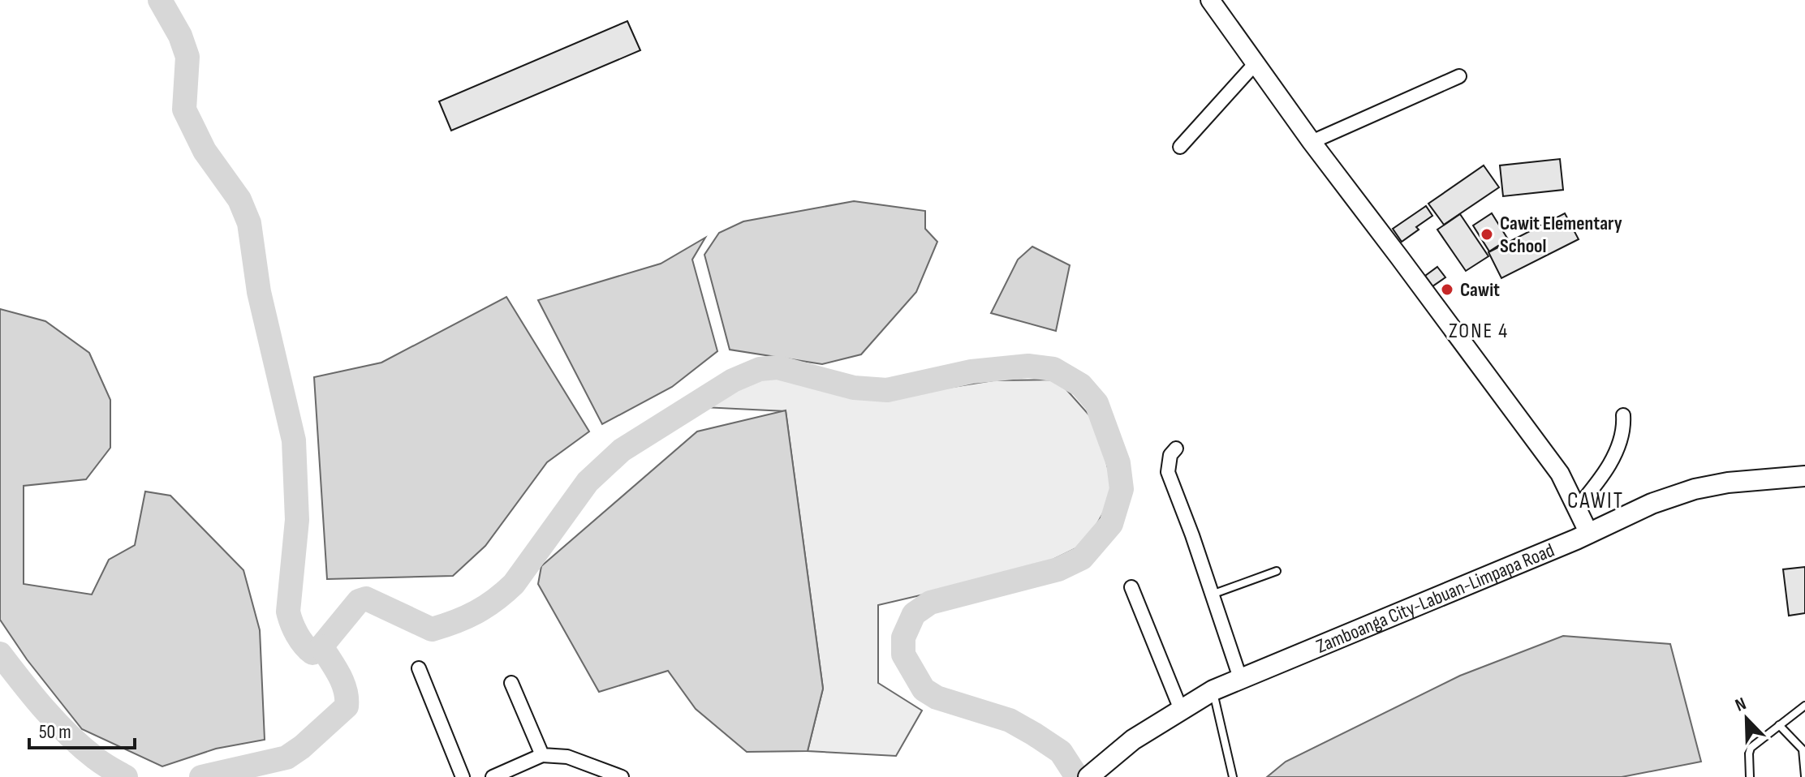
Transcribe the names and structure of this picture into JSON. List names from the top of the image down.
{
  "streets": {
    "main road": ["Zamboanga City-Labuan-Limpapa Road"]
  },
  "districts": ["ZONE 4", "CAWIT"],
  "places": ["Cawit Elementary School", "Cawit"],
  "scale_bar": "50 m",
  "north": "top left"
}
